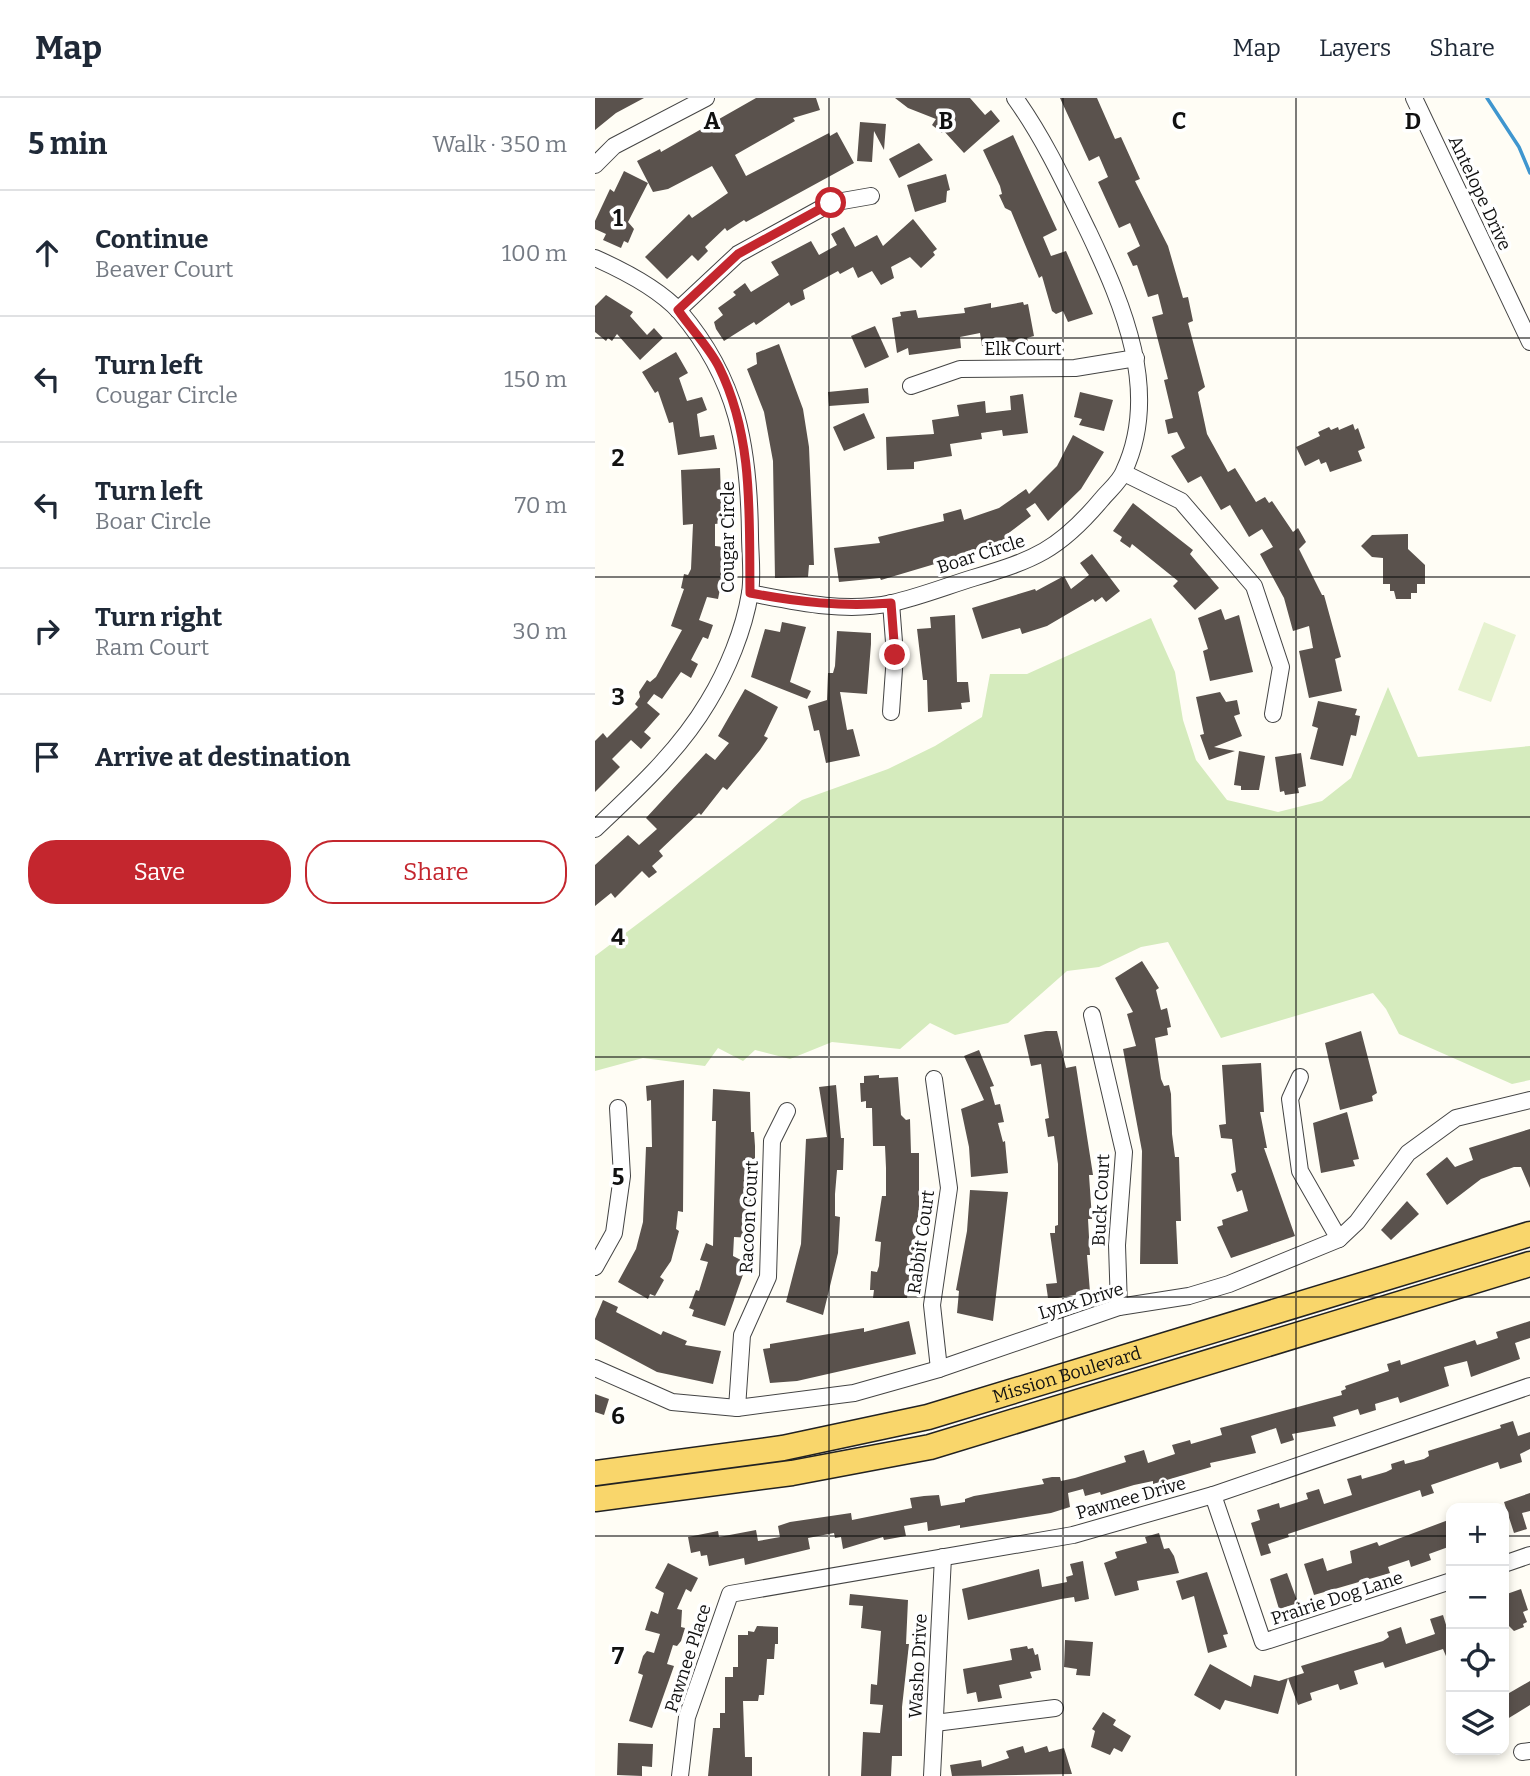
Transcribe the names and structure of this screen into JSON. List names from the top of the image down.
{
  "streets": {
    "main road": ["Mission Boulevard"],
    "street": [
      "Antelope Drive",
      "Elk Court",
      "Cougar Circle",
      "Boar Circle",
      "Buck Court",
      "Racoon Court",
      "Rabbit Court",
      "Lynx Drive",
      "Pawnee Drive",
      "Prairie Dog Lane",
      "Pawnee Place",
      "Washo Drive"
    ]
  },
  "crossings": [
    ["Elk Court", "Boar Circle"],
    ["Cougar Circle", "Boar Circle"],
    ["Buck Court", "Lynx Drive"],
    ["Racoon Court", "Lynx Drive"],
    ["Rabbit Court", "Lynx Drive"],
    ["Pawnee Drive", "Prairie Dog Lane"],
    ["Pawnee Drive", "Pawnee Place"],
    ["Pawnee Drive", "Washo Drive"]
  ],
  "page": {
    "header": "Map",
    "nav": ["Map", "Layers", "Share"],
    "heading": ["5 min", "Walk · 350 m"],
    "list": [
      ["Continue", "Beaver Court", "100 m"],
      ["Turn left", "Cougar Circle", "150 m"],
      ["Turn left", "Boar Circle", "70 m"],
      ["Turn right", "Ram Court", "30 m"],
      "Arrive at destination"
    ],
    "buttons": ["Save", "Share"],
    "map_buttons": ["+", "−"]
  },
  "grid": {
    "columns": [
      "A",
      "B",
      "C",
      "D"
    ],
    "rows": [
      "1",
      "2",
      "3",
      "4",
      "5",
      "6",
      "7"
    ]
  }
}
